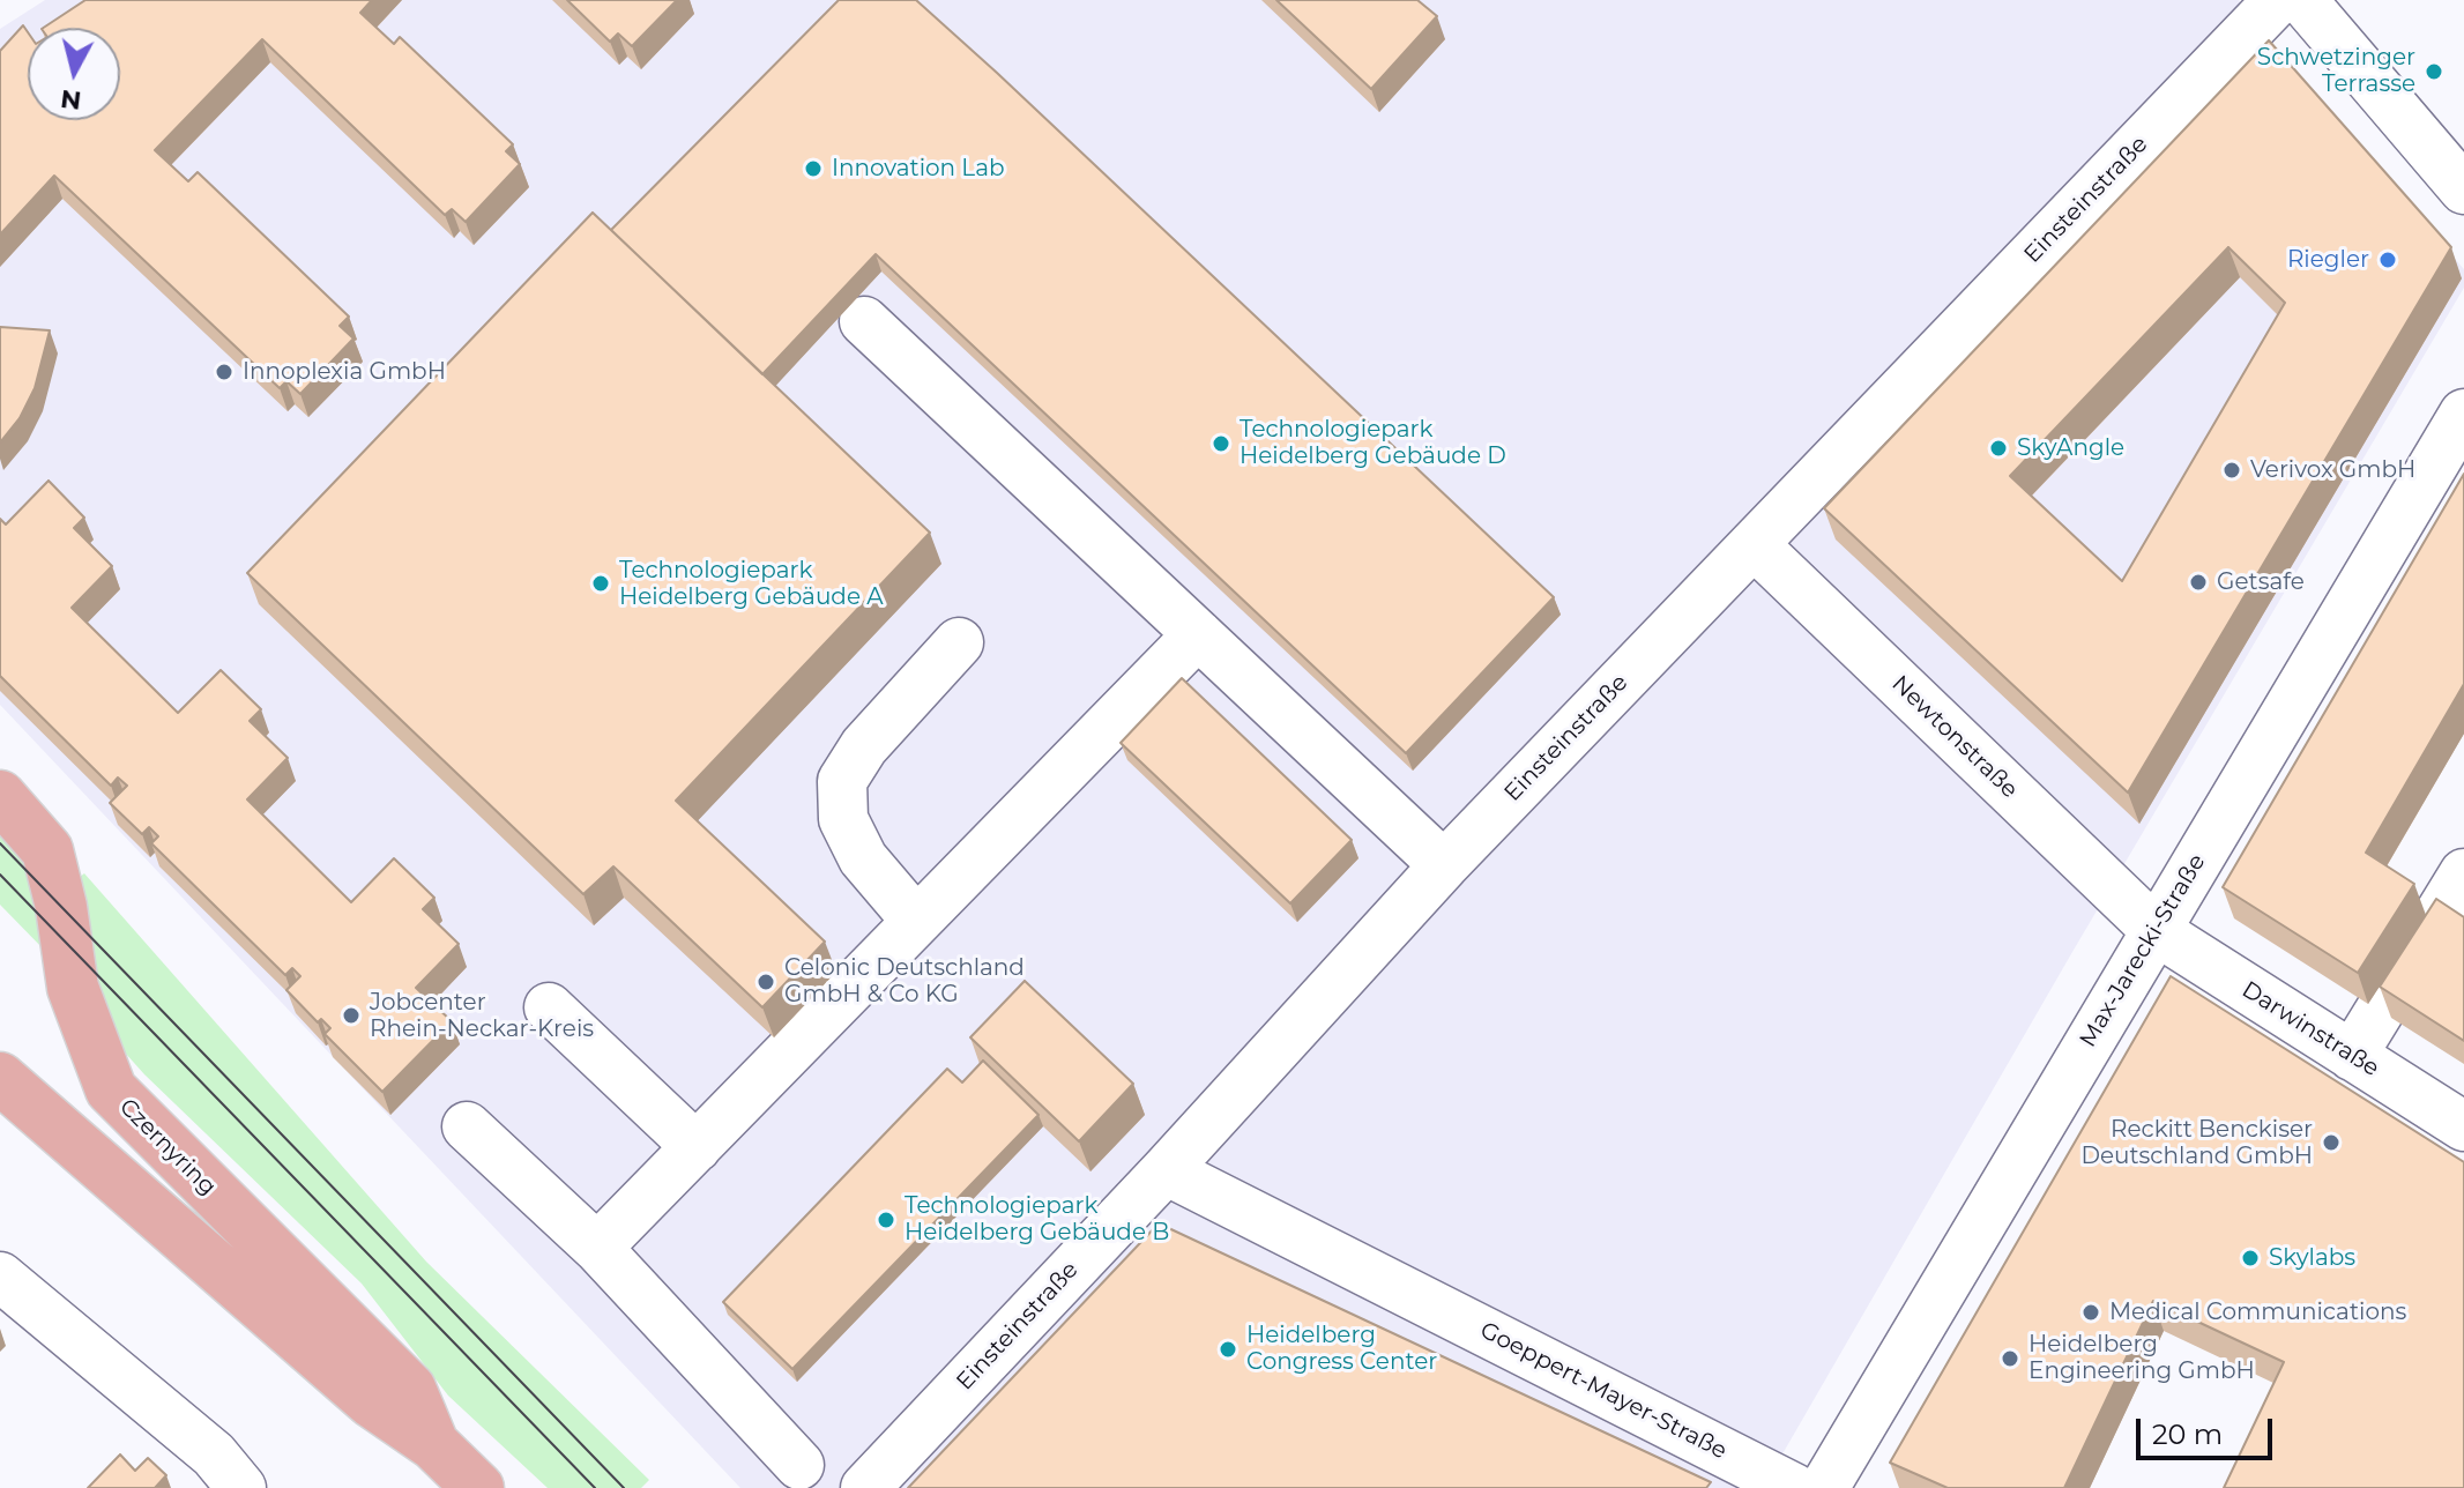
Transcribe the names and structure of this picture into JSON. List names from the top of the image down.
{
  "streets": {
    "main road": ["Czernyring"],
    "street": [
      "Einsteinstraße",
      "Newtonstraße",
      "Max-Jarecki-Straße",
      "Darwinstraße",
      "Goeppert-Mayer-Straße"
    ]
  },
  "crossings": [
    ["Einsteinstraße", "Newtonstraße"],
    ["Einsteinstraße", "Goeppert-Mayer-Straße"],
    ["Newtonstraße", "Max-Jarecki-Straße"],
    ["Newtonstraße", "Darwinstraße"],
    ["Max-Jarecki-Straße", "Darwinstraße"]
  ],
  "places": [
    "Schwetzinger Terrasse",
    "Innovation Lab",
    "Riegler",
    "Innoplexia GmbH",
    "Technologiepark Heidelberg Gebäude D",
    "SkyAngle",
    "Verivox GmbH",
    "Getsafe",
    "Technologiepark Heidelberg Gebäude A",
    "Celonic Deutschland GmbH & Co KG",
    "Jobcenter Rhein-Neckar-Kreis",
    "Reckitt Benckiser Deutschland GmbH",
    "Technologiepark Heidelberg Gebäude B",
    "Skylabs",
    "Medical Communications",
    "Heidelberg Congress Center",
    "Heidelberg Engineering GmbH"
  ],
  "scale_bar": "20 m",
  "north": "bottom"
}
